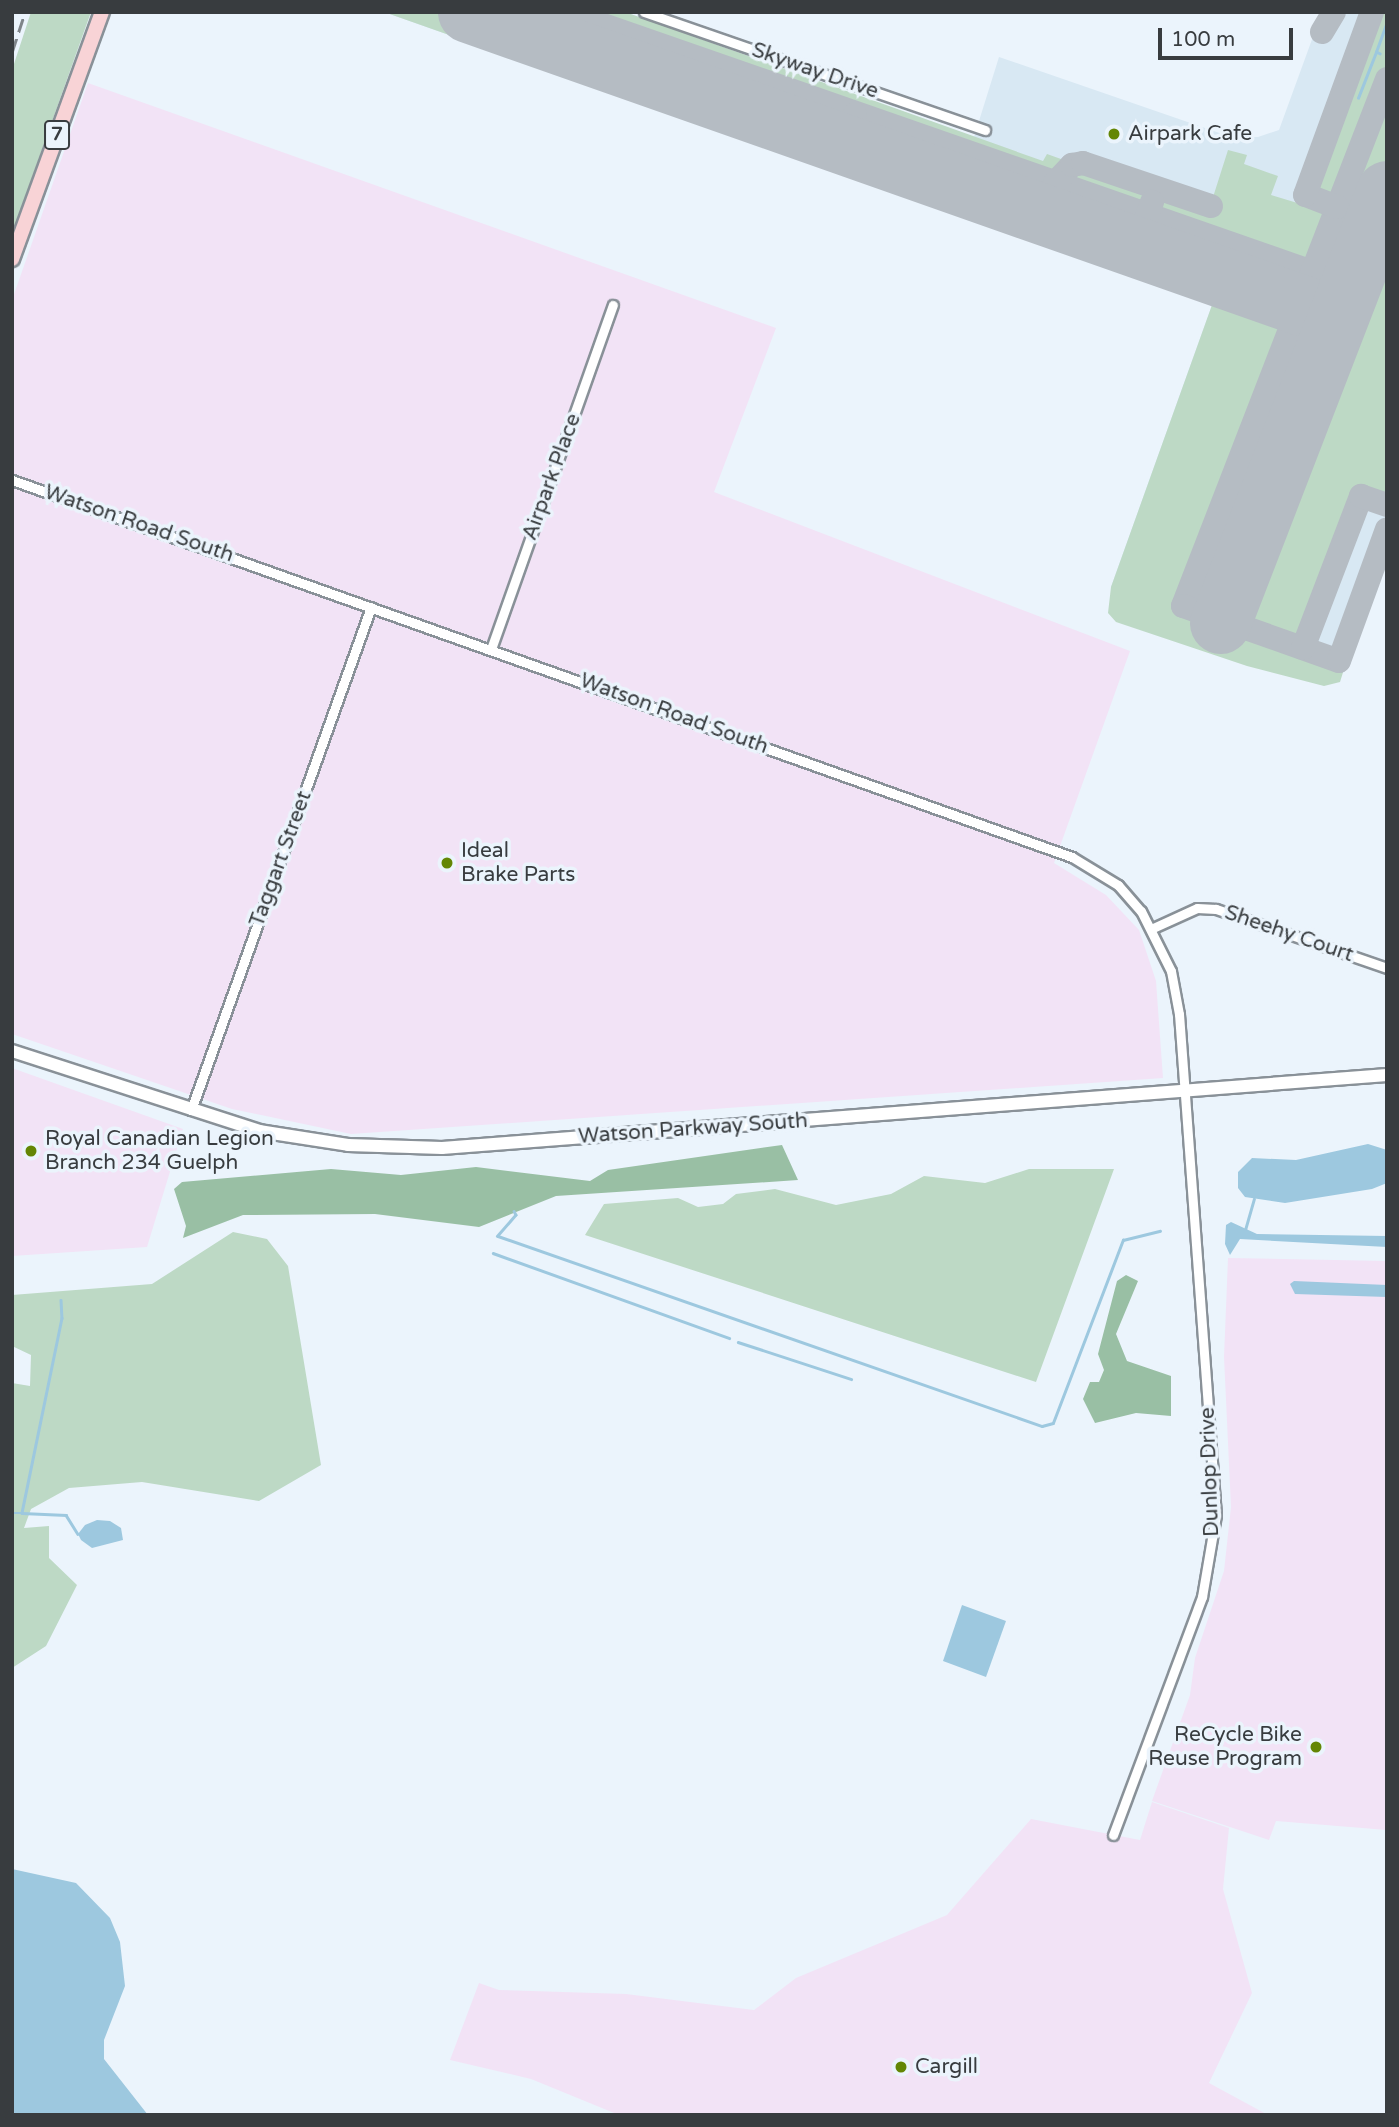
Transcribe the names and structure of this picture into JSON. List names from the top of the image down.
{
  "streets": {
    "main road": ["7", "Watson Parkway South"],
    "street": [
      "Skyway Drive",
      "Airpark Place",
      "Watson Road South",
      "Taggart Street",
      "Sheehy Court",
      "Dunlop Drive"
    ]
  },
  "crossings": [
    ["Airpark Place", "Watson Road South"],
    ["Watson Road South", "Taggart Street"],
    ["Watson Road South", "Sheehy Court"],
    ["Watson Road South", "Watson Parkway South"],
    ["Watson Road South", "Dunlop Drive"],
    ["Taggart Street", "Watson Parkway South"],
    ["Watson Parkway South", "Dunlop Drive"]
  ],
  "places": [
    "Airpark Cafe",
    "Ideal Brake Parts",
    "Royal Canadian Legion Branch 234 Guelph",
    "ReCycle Bike Reuse Program",
    "Cargill"
  ],
  "scale_bar": "100 m"
}
